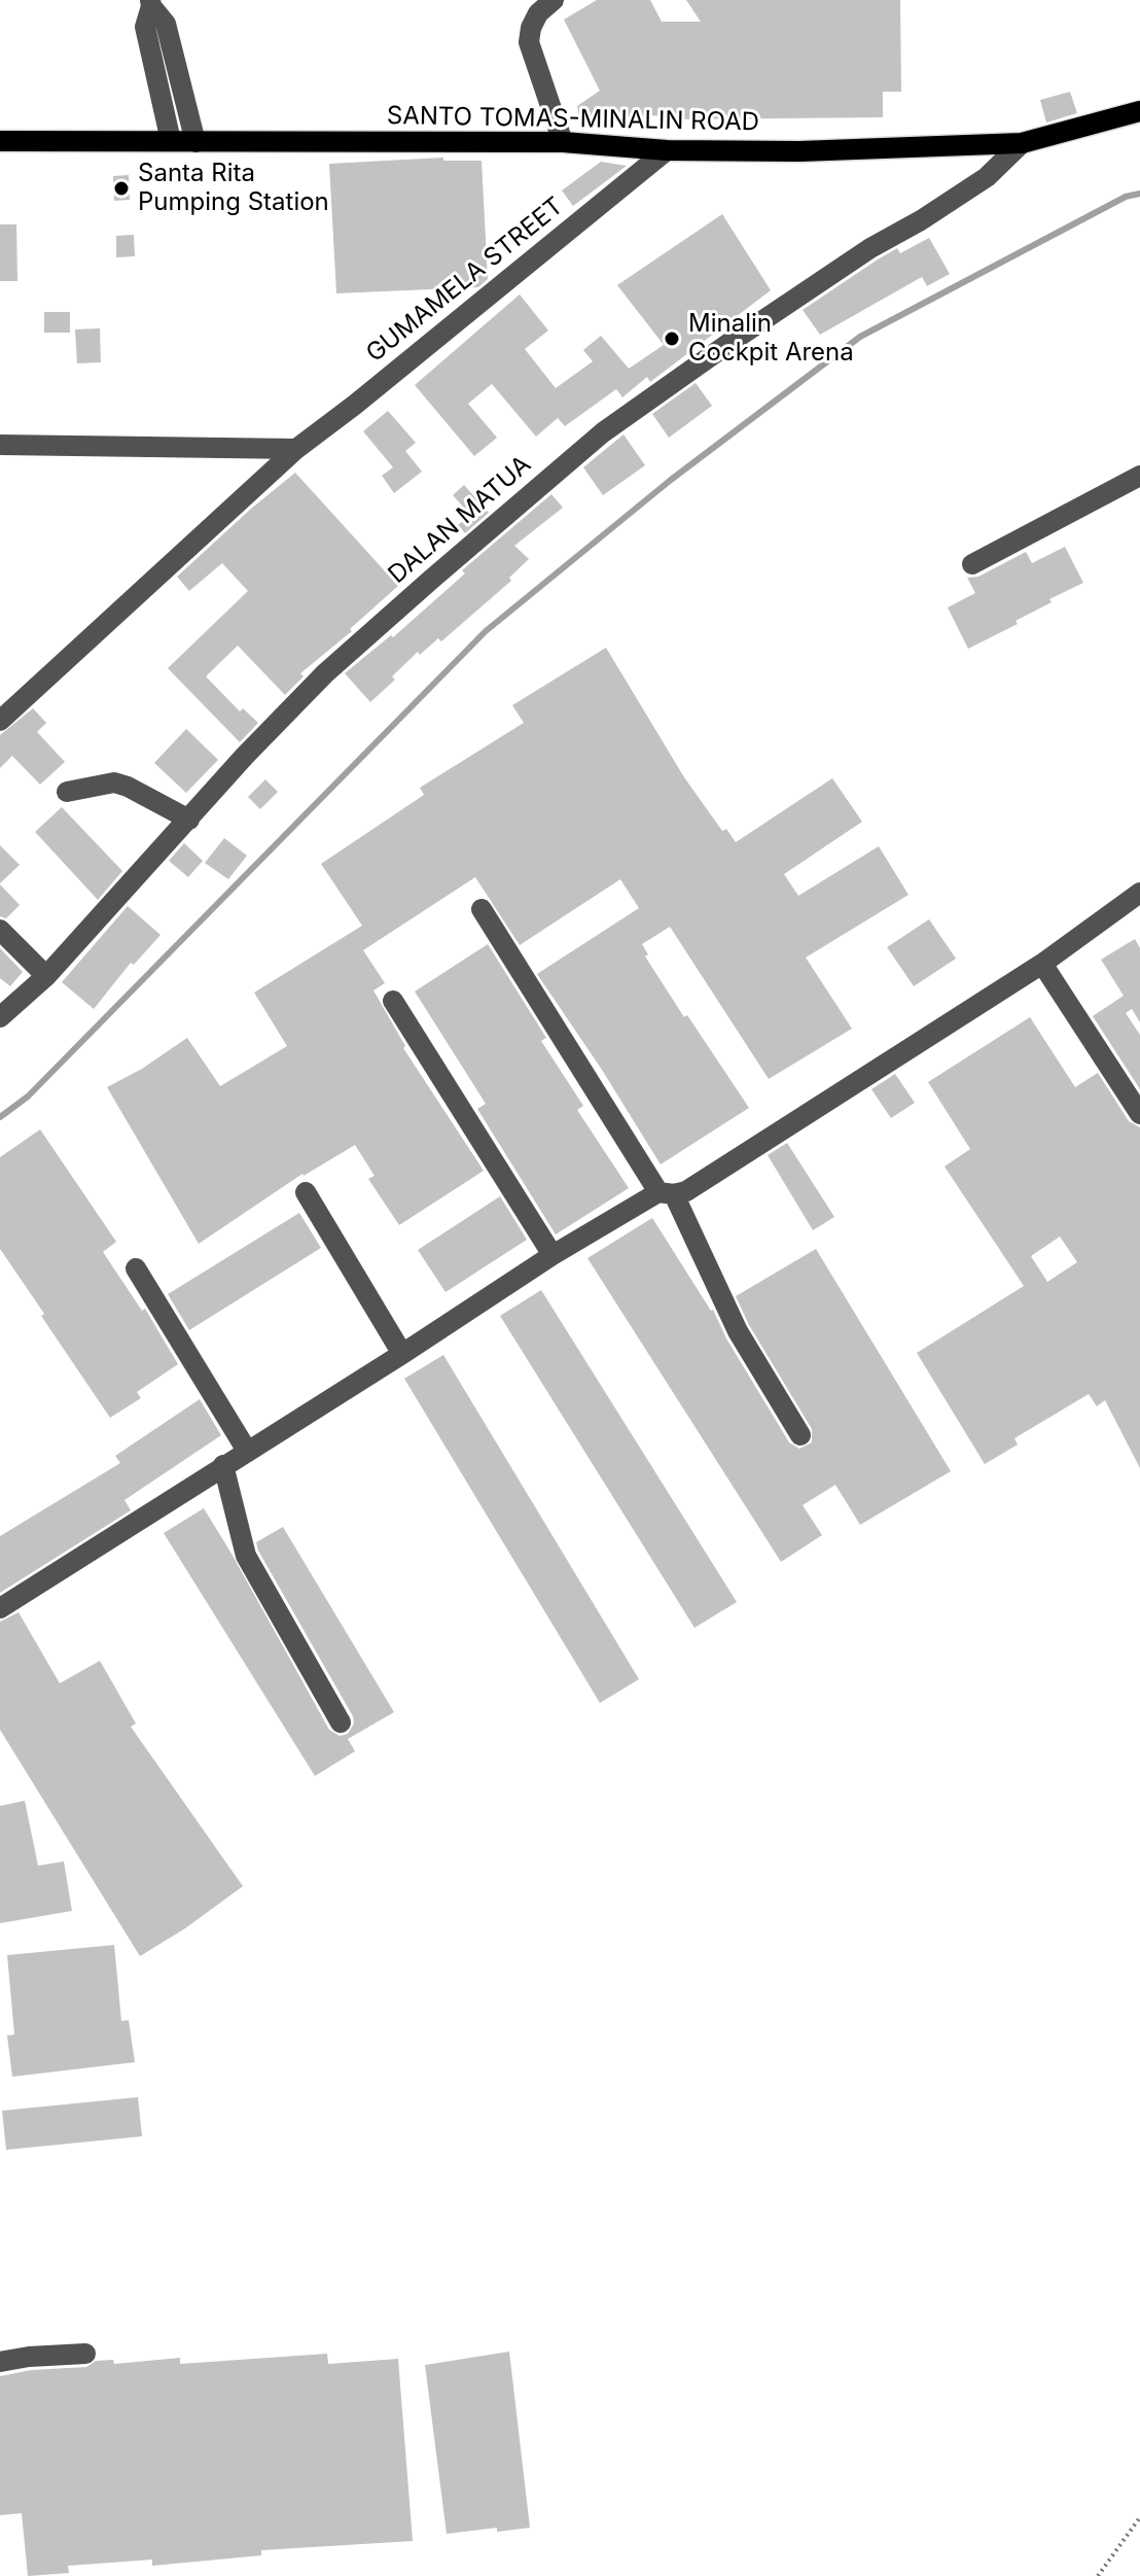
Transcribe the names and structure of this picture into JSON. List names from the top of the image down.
{
  "streets": {
    "main road": ["SANTO TOMAS-MINALIN ROAD"],
    "street": ["GUMAMELA STREET", "DALAN MATUA"]
  },
  "crossings": [
    ["SANTO TOMAS-MINALIN ROAD", "GUMAMELA STREET"],
    ["SANTO TOMAS-MINALIN ROAD", "DALAN MATUA"]
  ],
  "places": ["Santa Rita Pumping Station", "Minalin Cockpit Arena"]
}
